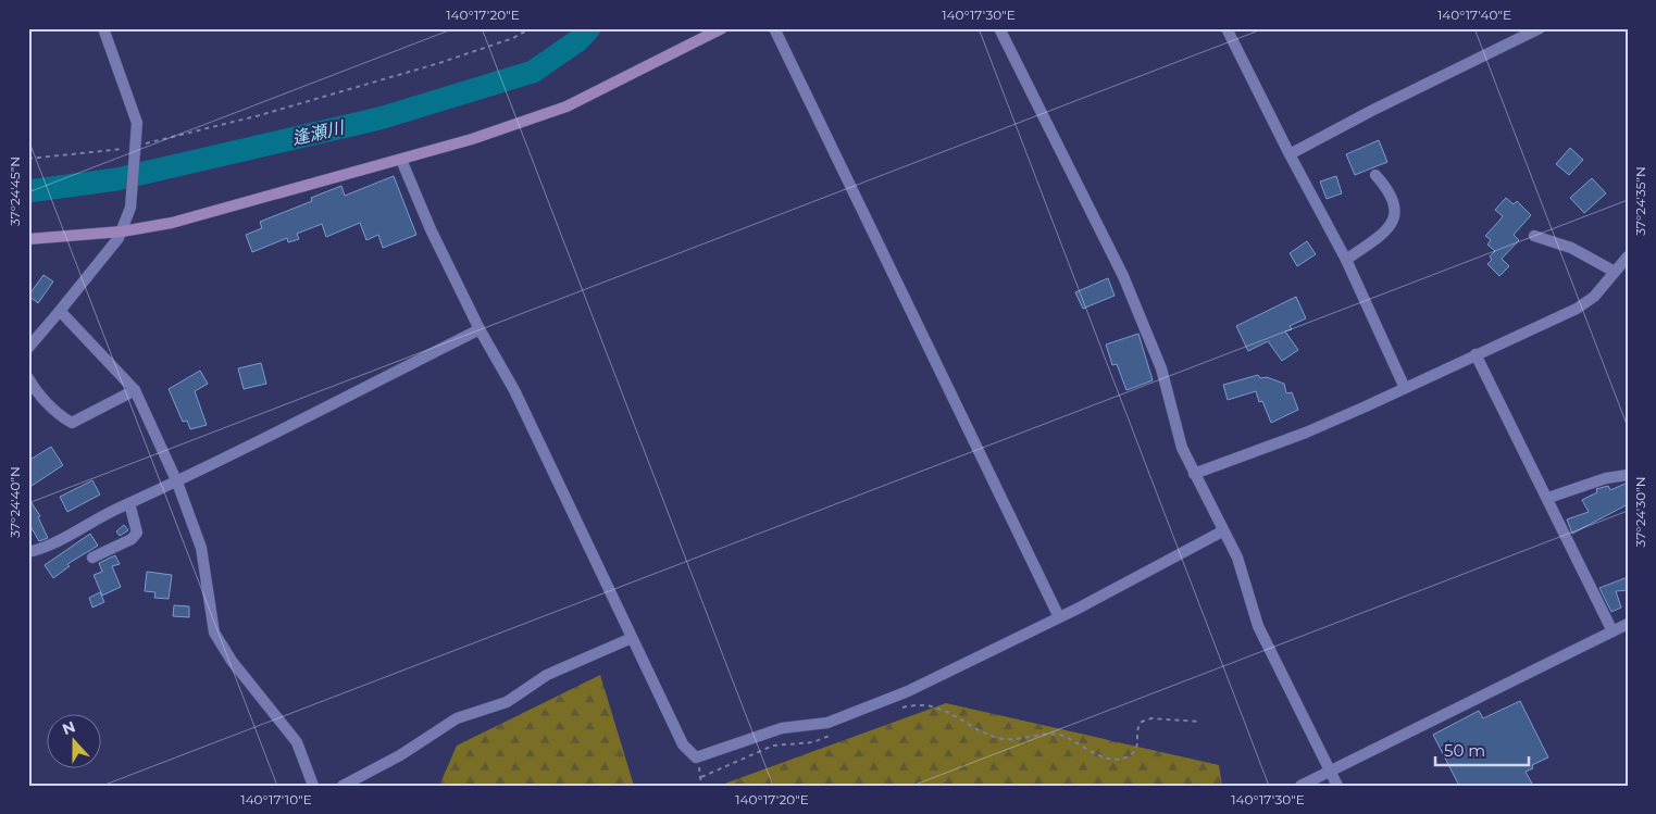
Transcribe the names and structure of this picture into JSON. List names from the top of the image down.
{
  "water": ["逢瀬川"],
  "scale_bar": "50 m",
  "north": "top",
  "coordinates": [
    "140°17'20\"E",
    "140°17'30\"E",
    "140°17'40\"E",
    "37°24'45\"N",
    "37°24'35\"N",
    "37°24'40\"N",
    "37°24'30\"N",
    "140°17'10\"E"
  ]
}
